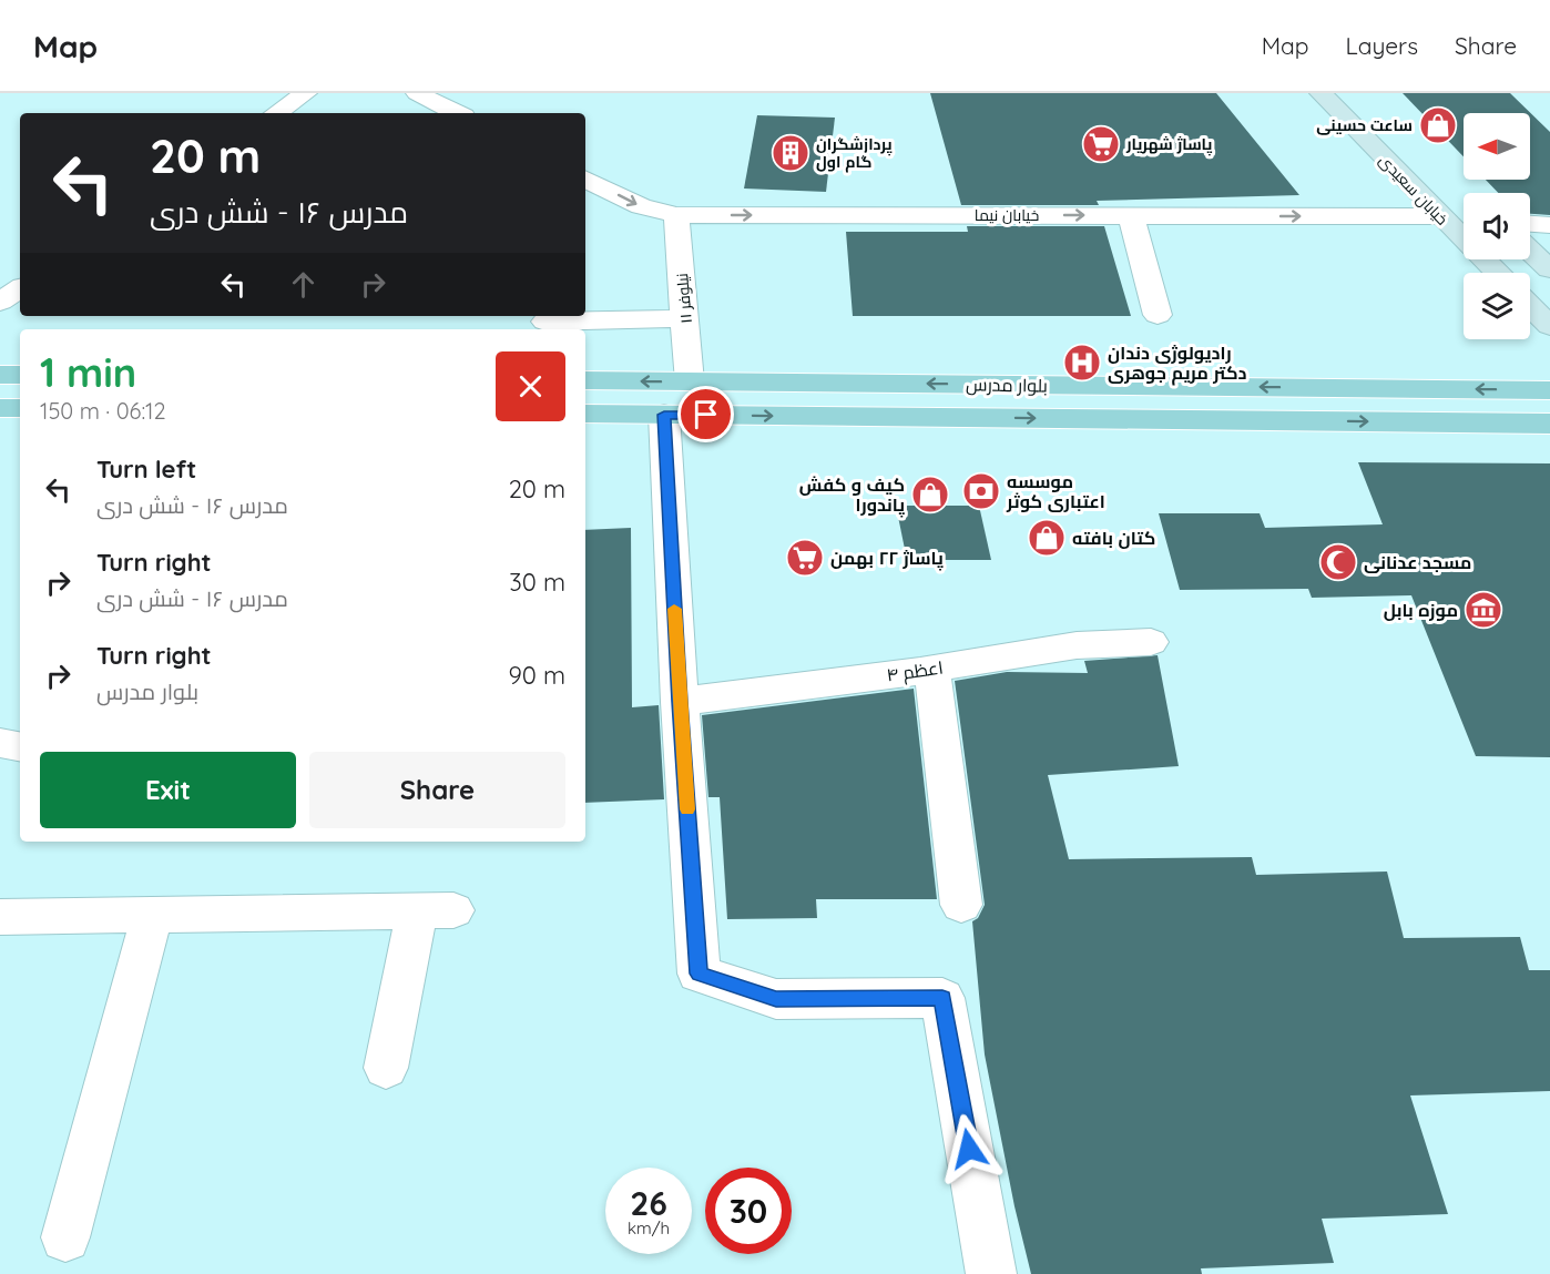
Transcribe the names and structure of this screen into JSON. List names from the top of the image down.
{
  "streets": {
    "main road": ["خیابان سعیدی", "بلوار مدرس"],
    "street": ["خیابان نیما", "نیلوفر ۱۱", "اعظم ۴"]
  },
  "crossings": [
    ["خیابان سعیدی", "خیابان نیما"],
    ["خیابان نیما", "نیلوفر ۱۱"],
    ["نیلوفر ۱۱", "بلوار مدرس"]
  ],
  "one_way": ["خیابان نیما"],
  "places": {
    "shop": ["ساعت حسینی", "کیف و کفش پاندورا", "کتان بافته"],
    "supermarket": ["پاساژ شهریار", "پاساژ ۲۲ بهمن"],
    "building": ["پردازشگران گام اول"],
    "hospital": ["رادیولوژی دندان دکتر مریم جوهری"],
    "bank": ["موسسه اعتباری کوثر"],
    "mosque": ["مسجد عدنانی"],
    "museum": ["موزه بابل"]
  },
  "north": "left",
  "page": {
    "header": "Map",
    "nav": ["Map", "Layers", "Share"],
    "turn": ["20 m", "مدرس ۱۶ - شش دری"],
    "heading": ["1 min", "150 m · 06:12"],
    "list": [
      {
        "name": "Turn left",
        "note": "مدرس ۱۶ - شش دری",
        "value": "20 m"
      },
      {
        "name": "Turn right",
        "note": "مدرس ۱۶ - شش دری",
        "value": "30 m"
      },
      {
        "name": "Turn right",
        "note": "بلوار مدرس",
        "value": "90 m"
      }
    ],
    "buttons": ["Exit", "Share"],
    "speed": "26 km/h",
    "limit": "30"
  }
}
